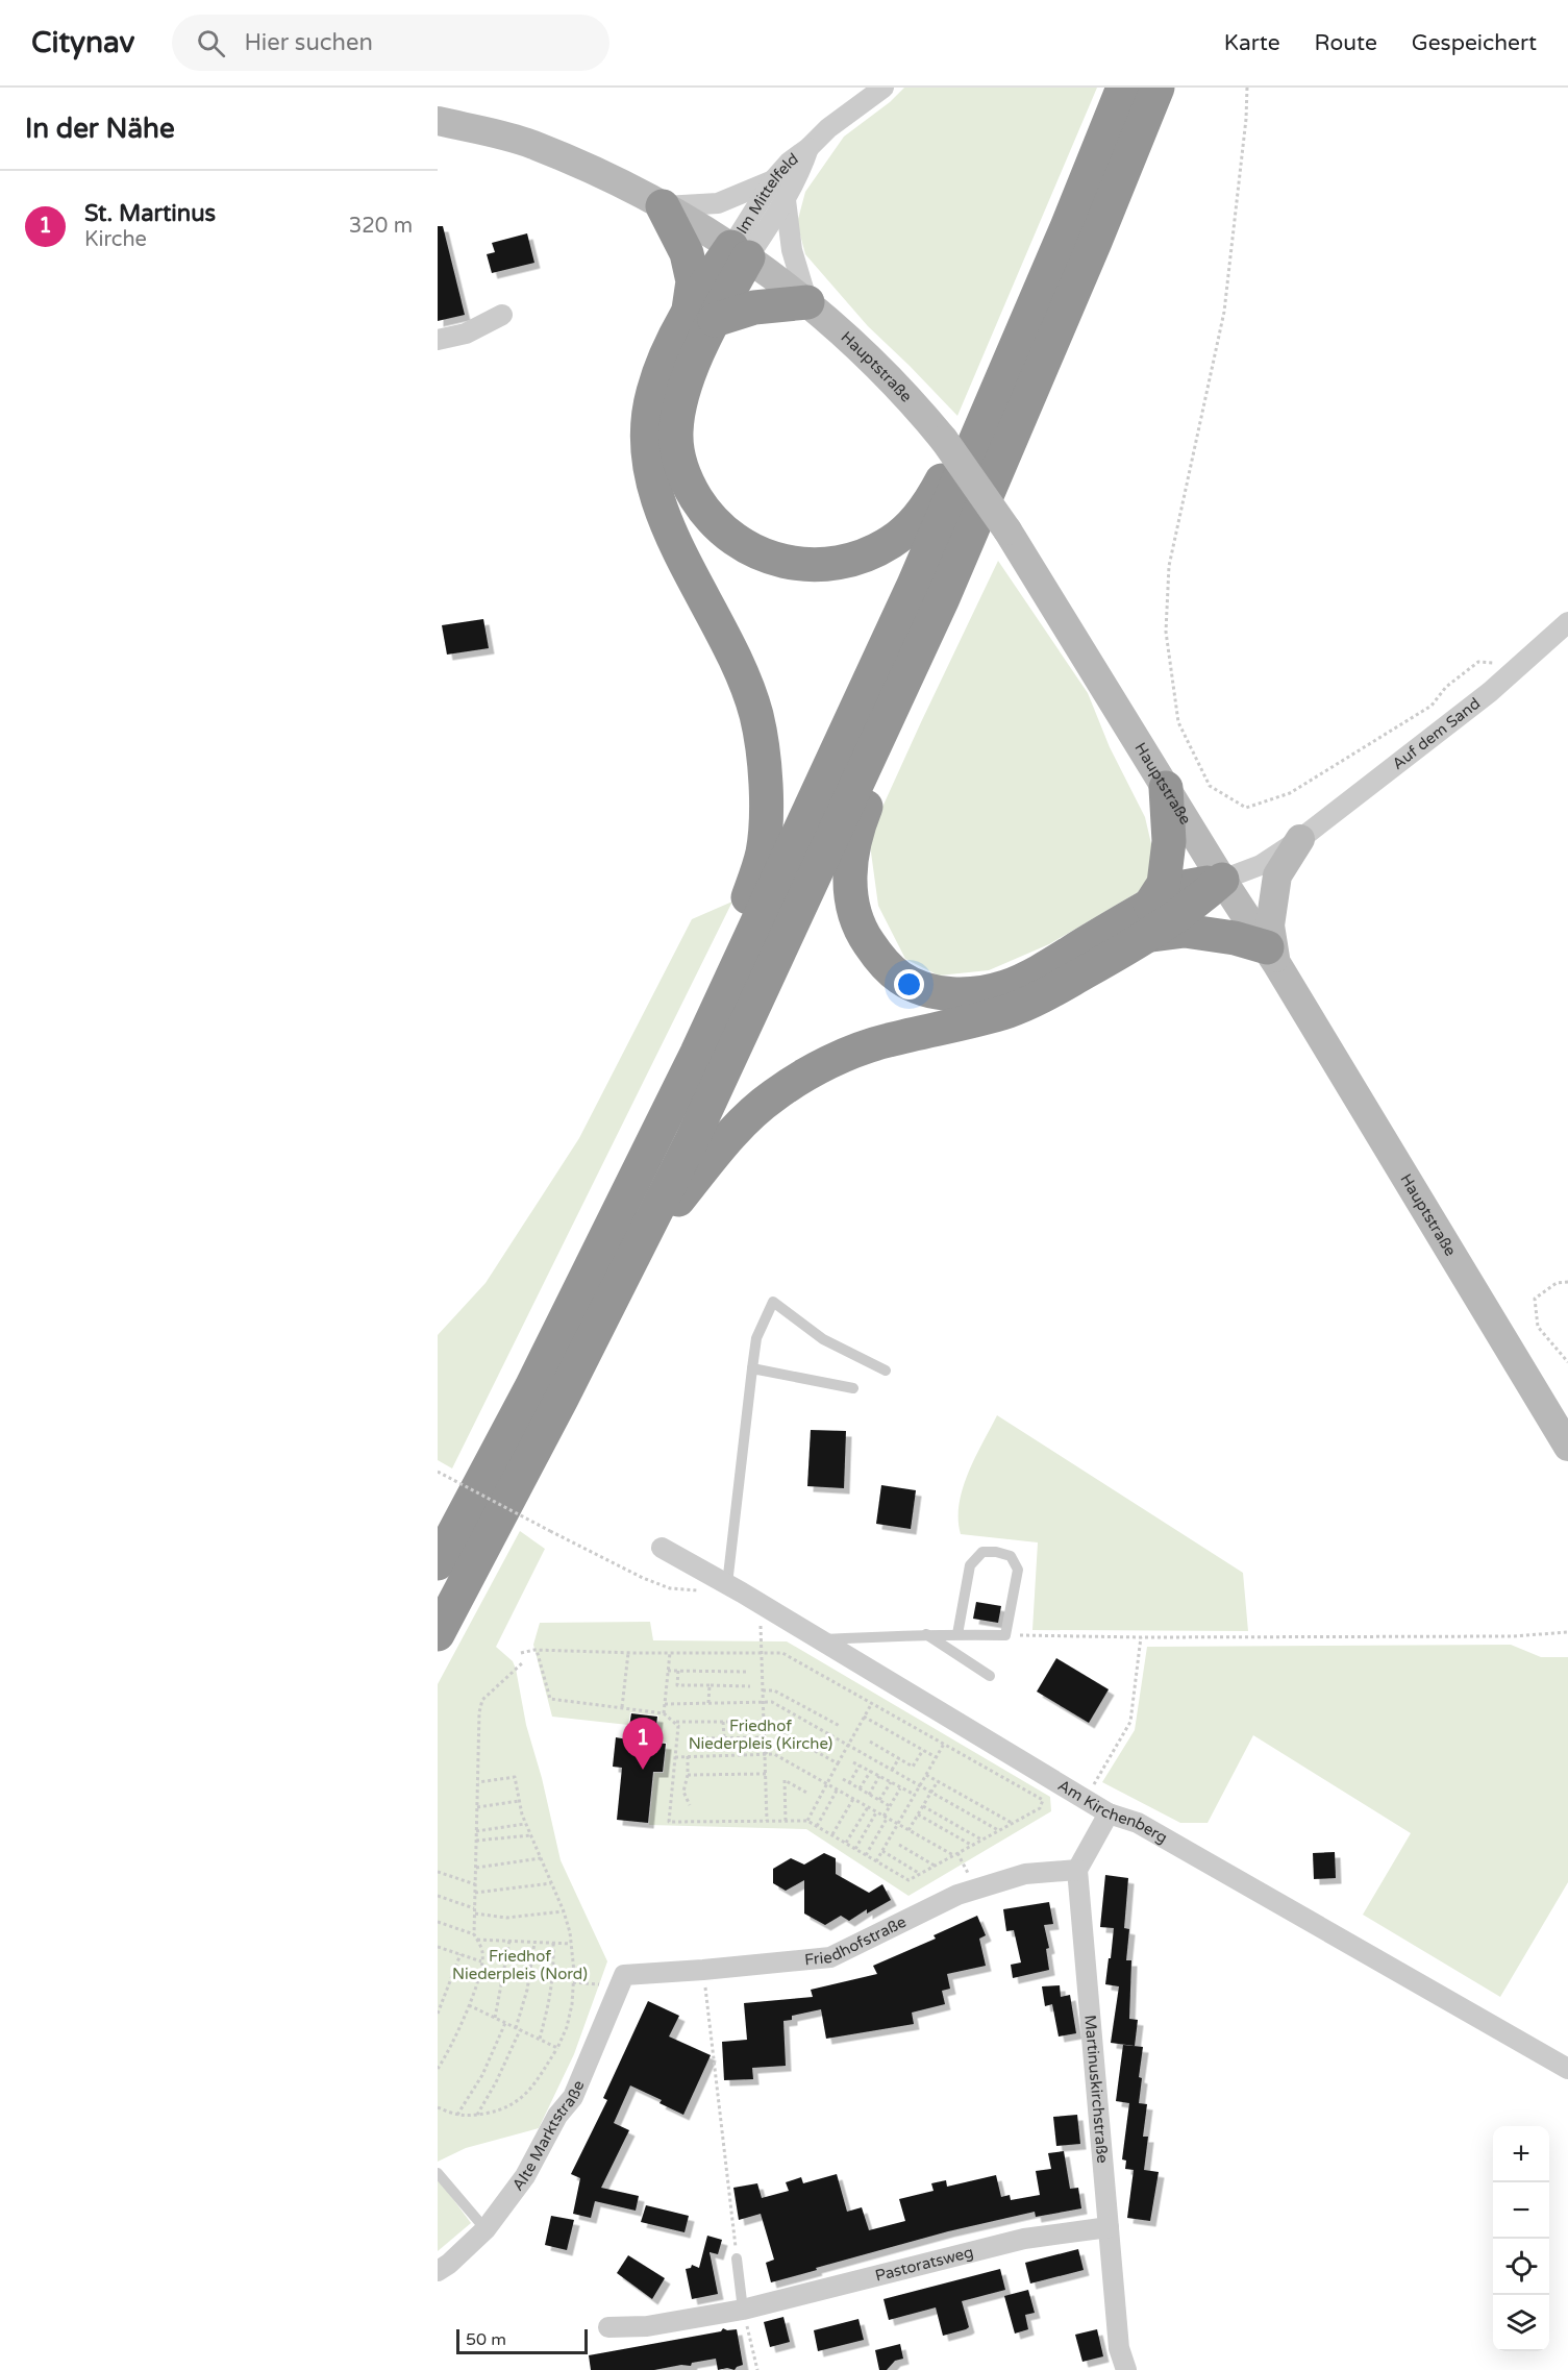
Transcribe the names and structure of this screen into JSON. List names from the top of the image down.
{
  "streets": {
    "main road": ["Hauptstraße"],
    "street": [
      "Im Mittelfeld",
      "Auf dem Sand",
      "Am Kirchenberg",
      "Friedhofstraße",
      "Martinuskirchstraße",
      "Alte Marktstraße",
      "Pastoratsweg"
    ]
  },
  "crossings": [
    ["Im Mittelfeld", "Hauptstraße"],
    ["Hauptstraße", "Auf dem Sand"],
    ["Friedhofstraße", "Martinuskirchstraße"],
    ["Friedhofstraße", "Alte Marktstraße"],
    ["Martinuskirchstraße", "Pastoratsweg"]
  ],
  "parks": ["Friedhof Niederpleis (Kirche)", "Friedhof Niederpleis (Nord)"],
  "scale_bar": "50 m",
  "page": {
    "header": "Citynav",
    "search": "Hier suchen",
    "nav": ["Karte", "Route", "Gespeichert"],
    "heading": "In der Nähe",
    "list": [
      {
        "mark": "1",
        "name": "St. Martinus",
        "note": "Kirche",
        "value": "320 m"
      }
    ],
    "pins": "1",
    "map_buttons": ["+", "−"],
    "scale": "50 m"
  }
}
